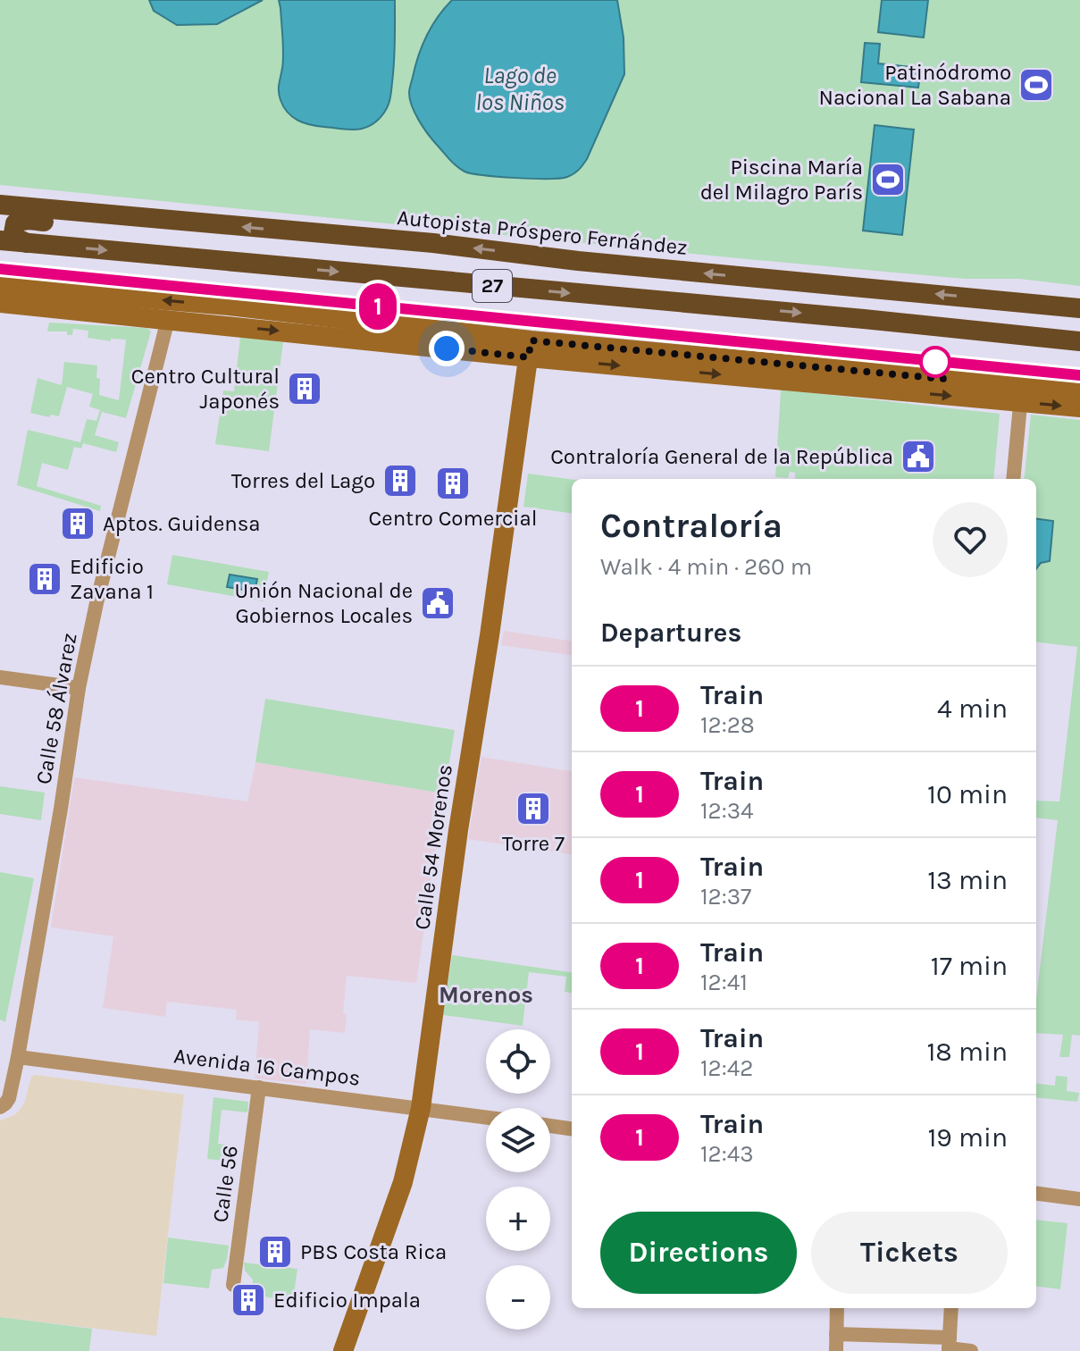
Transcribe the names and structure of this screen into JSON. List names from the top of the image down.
{
  "streets": {
    "highway": ["Autopista Próspero Fernández", "27"],
    "main road": ["Calle 54 Morenos"],
    "street": ["Calle 58 Álvarez", "Avenida 16 Campos", "Calle 56"]
  },
  "crossings": [
    ["Calle 58 Álvarez", "Avenida 16 Campos"],
    ["Calle 54 Morenos", "Avenida 16 Campos"],
    ["Avenida 16 Campos", "Calle 56"]
  ],
  "districts": ["Morenos"],
  "water": ["Lago de los Niños"],
  "places": {
    "sports": ["Patinódromo Nacional La Sabana", "Piscina María del Milagro París"],
    "building": [
      "Centro Cultural Japonés",
      "Torres del Lago",
      "Centro Comercial",
      "Aptos. Guidensa",
      "Edificio Zavana 1",
      "Torre 7",
      "PBS Costa Rica",
      "Edificio Impala"
    ],
    "public building": ["Contraloría General de la República", "Unión Nacional de Gobiernos Locales"]
  },
  "page": {
    "on_map": "1",
    "heading": [
      ["Contraloría", "Walk · 4 min · 260 m"],
      "Departures"
    ],
    "list": [
      {
        "mark": "1",
        "name": "Train",
        "note": "12:28",
        "value": "4 min"
      },
      {
        "mark": "1",
        "name": "Train",
        "note": "12:34",
        "value": "10 min"
      },
      {
        "mark": "1",
        "name": "Train",
        "note": "12:37",
        "value": "13 min"
      },
      {
        "mark": "1",
        "name": "Train",
        "note": "12:41",
        "value": "17 min"
      },
      {
        "mark": "1",
        "name": "Train",
        "note": "12:42",
        "value": "18 min"
      },
      {
        "mark": "1",
        "name": "Train",
        "note": "12:43",
        "value": "19 min"
      }
    ],
    "map_buttons": ["+", "−"],
    "buttons": ["Directions", "Tickets"]
  }
}
